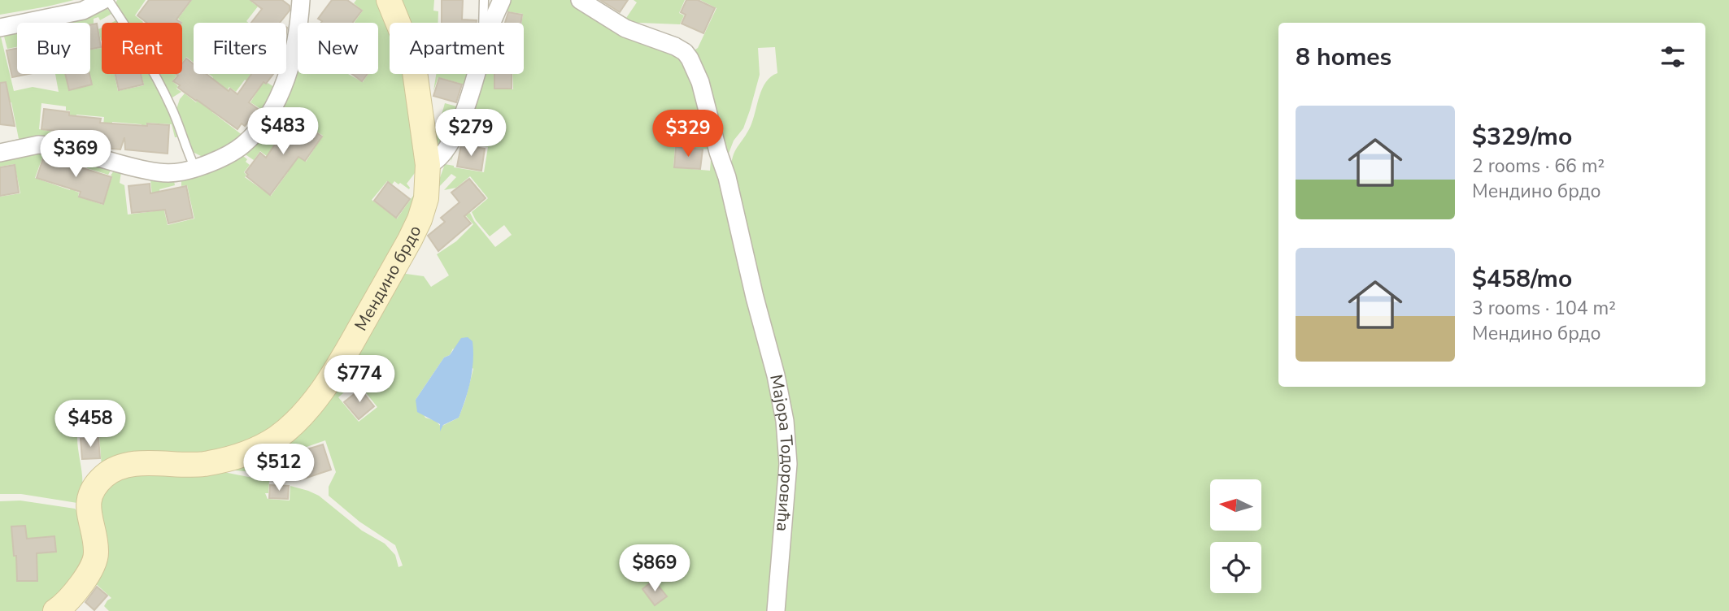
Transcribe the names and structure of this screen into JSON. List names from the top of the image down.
{
  "streets": {
    "street": ["Мендино брдо", "Мајора Тодоровића"]
  },
  "north": "left",
  "page": {
    "chip": [
      "Buy",
      "Rent",
      "Filters",
      "New",
      "Apartment"
    ],
    "heading": "8 homes",
    "list": [
      {
        "name": "$329/mo",
        "note": "2 rooms · 66 m² · Мендино брдо"
      },
      {
        "name": "$458/mo",
        "note": "3 rooms · 104 m² · Мендино брдо"
      }
    ],
    "price": [
      "$483",
      "$279",
      "$329",
      "$369",
      "$774",
      "$458",
      "$512",
      "$869"
    ]
  }
}
